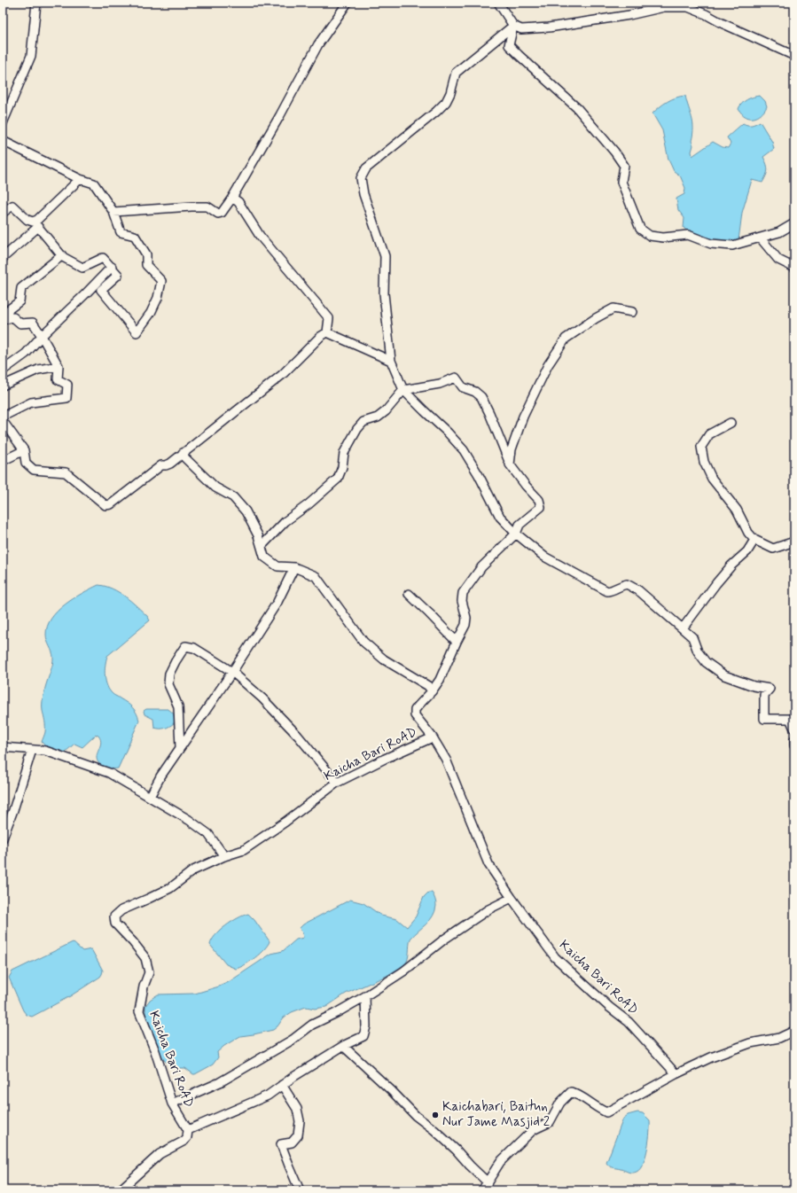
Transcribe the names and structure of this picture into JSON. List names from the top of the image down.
{
  "streets": {
    "street": ["Kaicha Bari RoAD"]
  },
  "places": ["Kaichabari, Baitun Nur Jame Masjid 2"]
}
